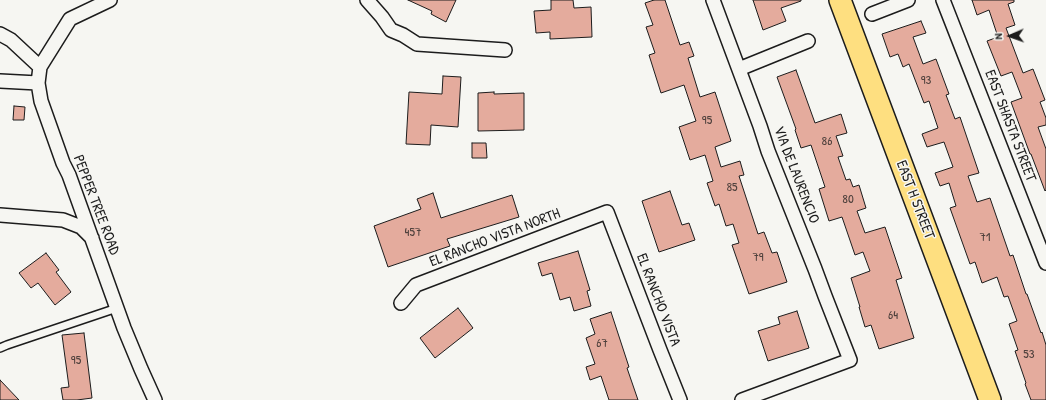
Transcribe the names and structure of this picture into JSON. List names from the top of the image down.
{
  "streets": {
    "main road": ["EAST H STREET"],
    "street": [
      "EAST SHASTA STREET",
      "VIA DE LAURENCIO",
      "PEPPER TREE ROAD",
      "EL RANCHO VISTA NORTH",
      "EL RANCHO VISTA"
    ]
  },
  "crossings": [
    ["EL RANCHO VISTA NORTH", "EL RANCHO VISTA"]
  ],
  "house_numbers": [
    "93",
    "95",
    "86",
    "85",
    "80",
    "457",
    "71",
    "79",
    "64",
    "67",
    "53",
    "95"
  ],
  "north": "left"
}
